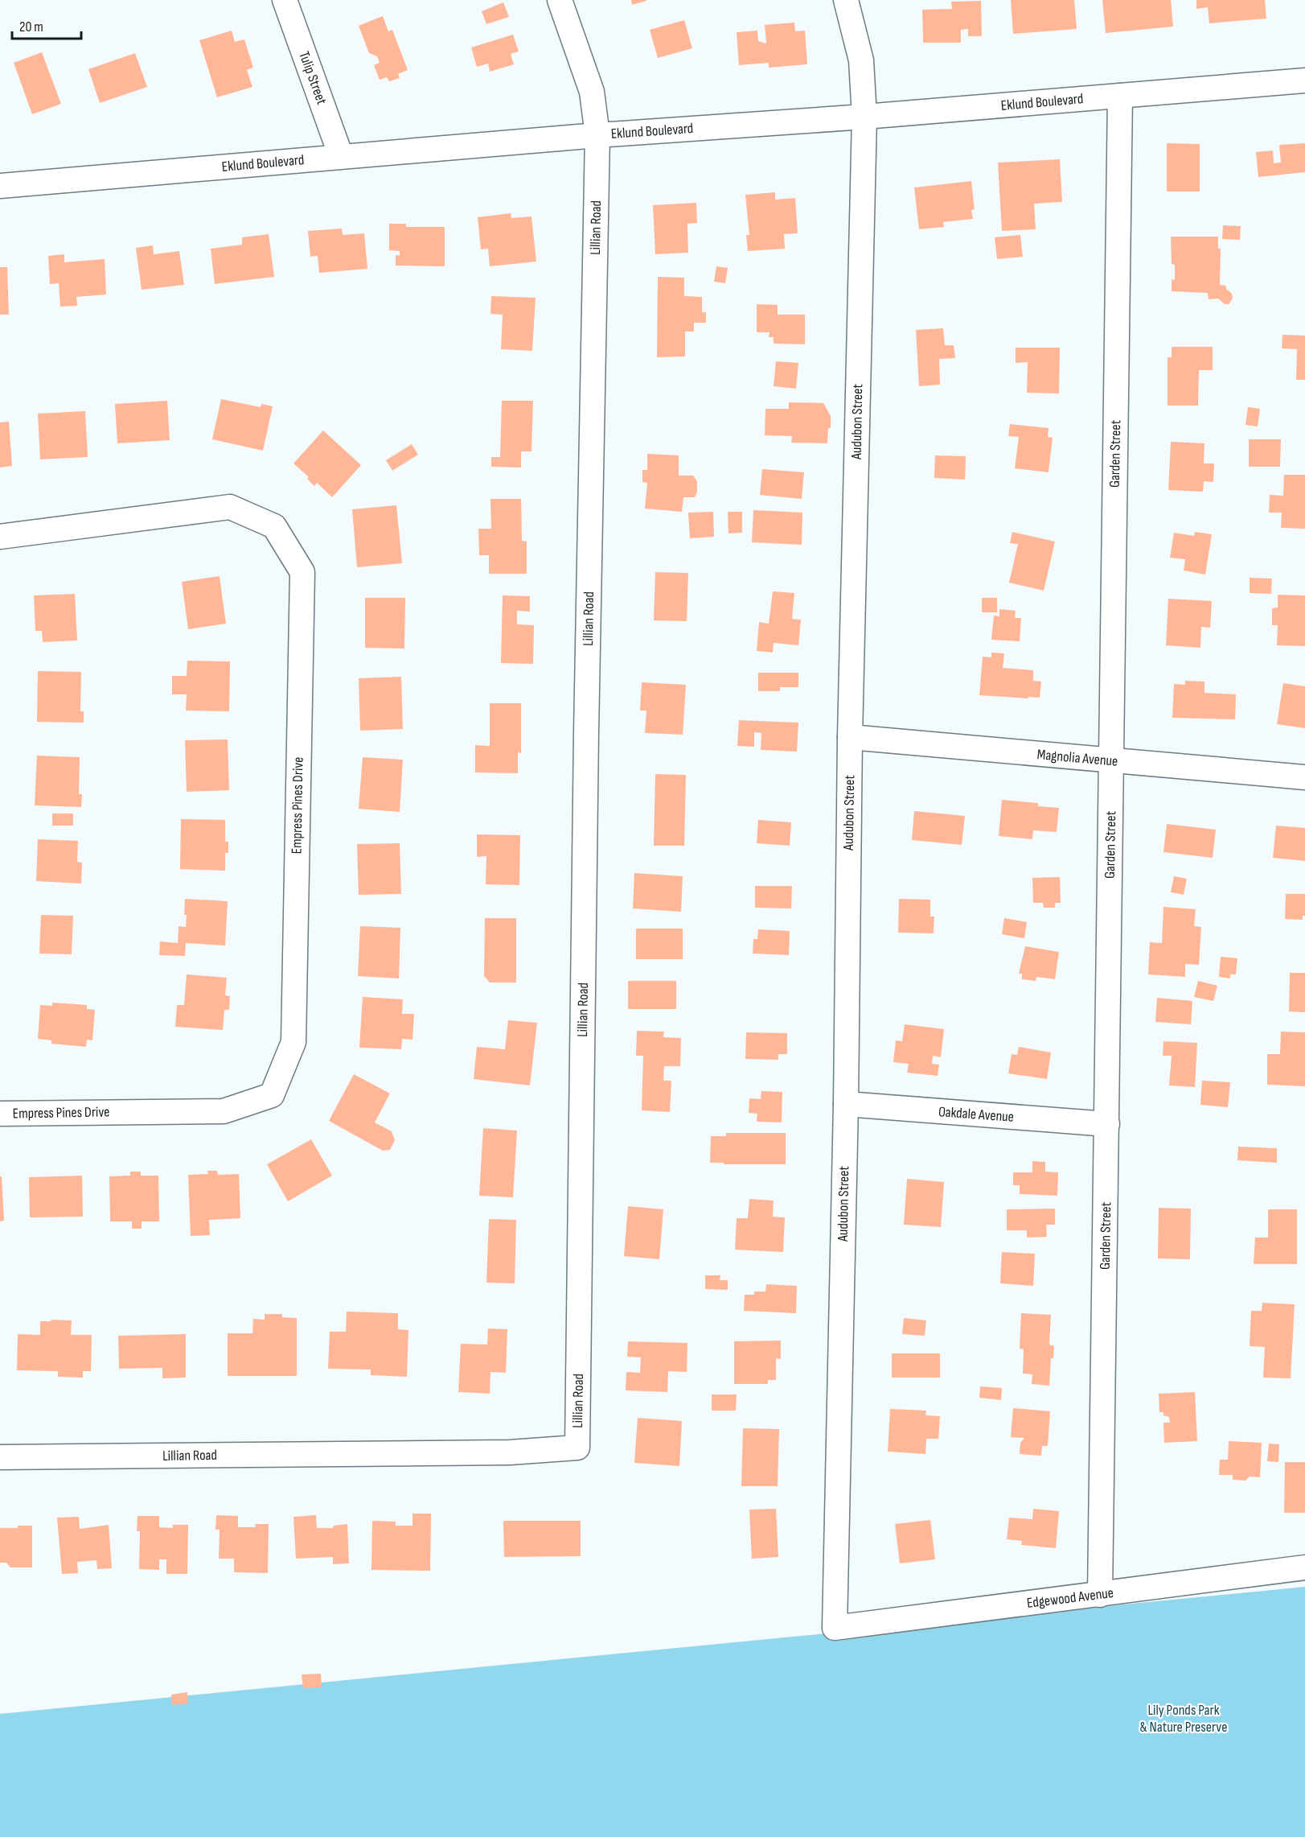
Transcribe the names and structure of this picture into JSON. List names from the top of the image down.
{
  "streets": {
    "street": [
      "Tulip Street",
      "Eklund Boulevard",
      "Lillian Road",
      "Audubon Street",
      "Garden Street",
      "Magnolia Avenue",
      "Empress Pines Drive",
      "Oakdale Avenue",
      "Edgewood Avenue"
    ]
  },
  "crossings": [
    ["Tulip Street", "Eklund Boulevard"],
    ["Eklund Boulevard", "Lillian Road"],
    ["Eklund Boulevard", "Audubon Street"],
    ["Eklund Boulevard", "Garden Street"],
    ["Audubon Street", "Magnolia Avenue"],
    ["Audubon Street", "Oakdale Avenue"],
    ["Audubon Street", "Edgewood Avenue"],
    ["Garden Street", "Magnolia Avenue"],
    ["Garden Street", "Oakdale Avenue"],
    ["Garden Street", "Edgewood Avenue"]
  ],
  "parks": ["Lily Ponds Park & Nature Preserve"],
  "scale_bar": "20 m"
}
